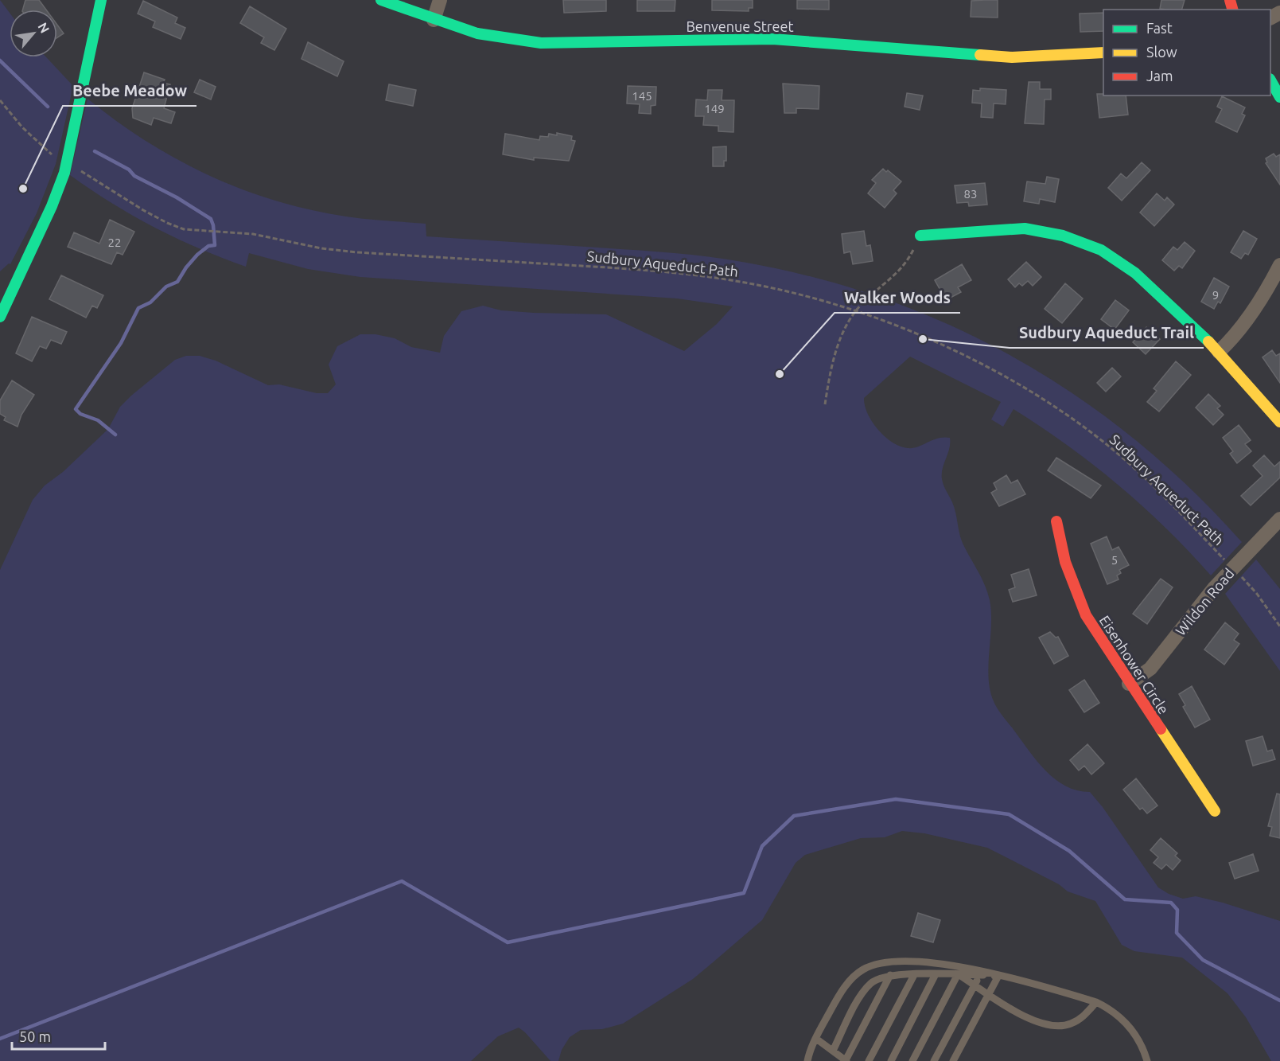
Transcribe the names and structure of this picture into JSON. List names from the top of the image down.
{
  "streets": {
    "street": ["Benvenue Street", "Wildon Road", "Eisenhower Circle"],
    "path": ["Sudbury Aqueduct Path"]
  },
  "crossings": [
    ["Sudbury Aqueduct Path", "Wildon Road"],
    ["Wildon Road", "Eisenhower Circle"]
  ],
  "places": ["Beebe Meadow", "Sudbury Aqueduct Trail", "Walker Woods"],
  "house_numbers": [
    "145",
    "149",
    "83",
    "22",
    "9",
    "5"
  ],
  "legend": ["Fast", "Slow", "Jam"],
  "scale_bar": "50 m",
  "north": "top right"
}
